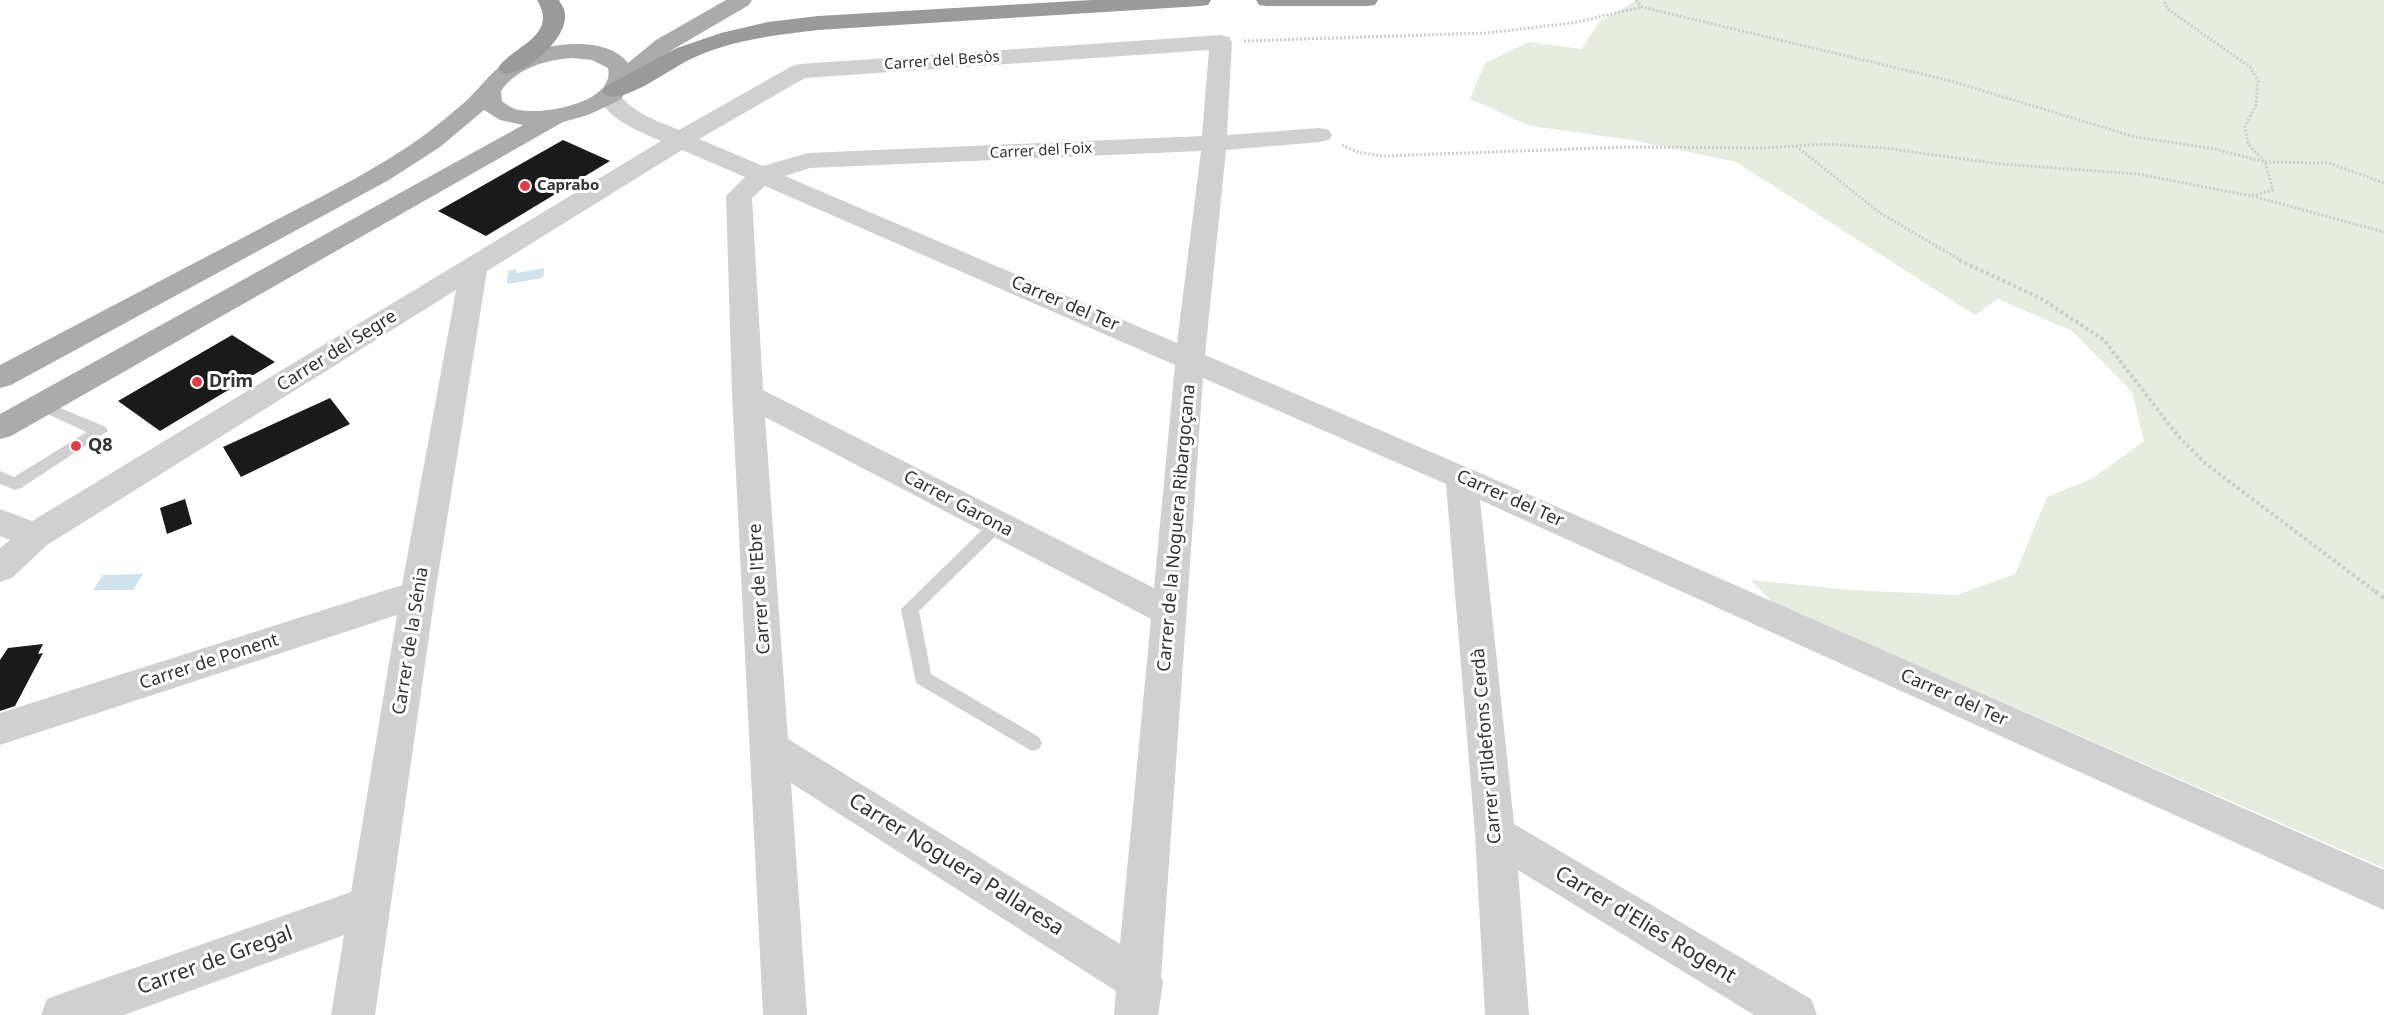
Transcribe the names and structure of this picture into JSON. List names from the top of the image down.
{
  "streets": {
    "street": [
      "Carrer del Besòs",
      "Carrer del Foix",
      "Carrer del Ter",
      "Carrer del Segre",
      "Carrer Garona",
      "Carrer de la Noguera Ribargoçana",
      "Carrer de l'Ebre",
      "Carrer de la Sénia",
      "Carrer de Ponent",
      "Carrer d'Ildefons Cerdà",
      "Carrer Noguera Pallaresa",
      "Carrer d'Elies Rogent",
      "Carrer de Gregal"
    ]
  },
  "crossings": [
    ["Carrer del Besòs", "Carrer del Ter"],
    ["Carrer del Besòs", "Carrer del Segre"],
    ["Carrer del Besòs", "Carrer de la Noguera Ribargoçana"],
    ["Carrer del Foix", "Carrer del Ter"],
    ["Carrer del Foix", "Carrer de la Noguera Ribargoçana"],
    ["Carrer del Foix", "Carrer de l'Ebre"],
    ["Carrer del Ter", "Carrer del Segre"],
    ["Carrer del Ter", "Carrer de la Noguera Ribargoçana"],
    ["Carrer del Ter", "Carrer de l'Ebre"],
    ["Carrer del Ter", "Carrer d'Ildefons Cerdà"],
    ["Carrer del Segre", "Carrer de la Sénia"],
    ["Carrer Garona", "Carrer de la Noguera Ribargoçana"],
    ["Carrer Garona", "Carrer de l'Ebre"],
    ["Carrer de la Noguera Ribargoçana", "Carrer Noguera Pallaresa"],
    ["Carrer de l'Ebre", "Carrer Noguera Pallaresa"],
    ["Carrer de la Sénia", "Carrer de Ponent"],
    ["Carrer de la Sénia", "Carrer de Gregal"],
    ["Carrer d'Ildefons Cerdà", "Carrer d'Elies Rogent"]
  ],
  "places": ["Caprabo", "Drim", "Q8"]
}
